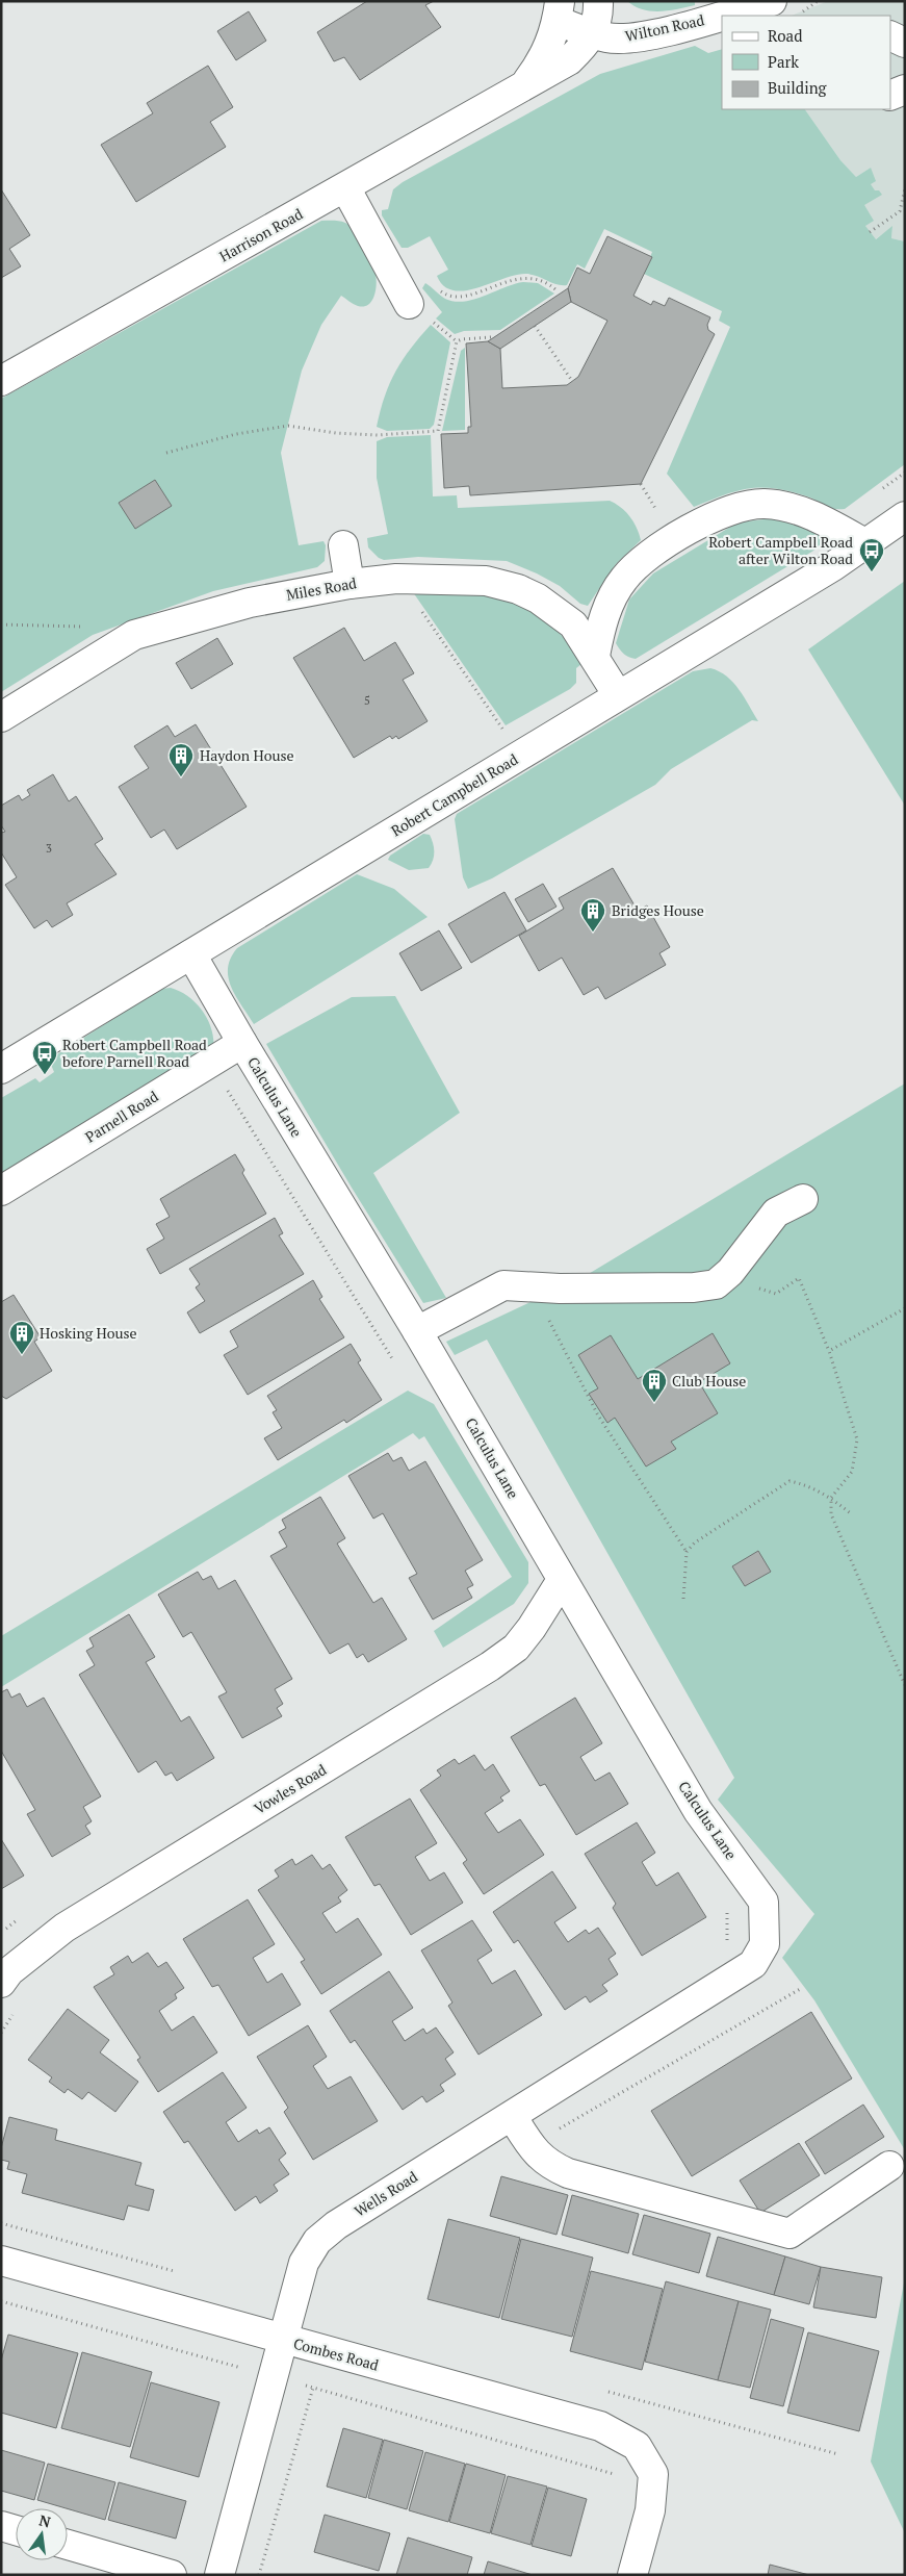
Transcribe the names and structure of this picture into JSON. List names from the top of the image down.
{
  "streets": {
    "street": [
      "Wilton Road",
      "Harrison Road",
      "Miles Road",
      "Robert Campbell Road",
      "Calculus Lane",
      "Parnell Road",
      "Vowles Road",
      "Wells Road",
      "Combes Road"
    ]
  },
  "crossings": [
    ["Wilton Road", "Harrison Road"],
    ["Miles Road", "Robert Campbell Road"],
    ["Robert Campbell Road", "Calculus Lane"],
    ["Calculus Lane", "Parnell Road"],
    ["Calculus Lane", "Vowles Road"],
    ["Calculus Lane", "Wells Road"],
    ["Wells Road", "Combes Road"]
  ],
  "places": {
    "bus stop": ["Robert Campbell Road after Wilton Road", "Robert Campbell Road before Parnell Road"],
    "building": [
      "Haydon House",
      "Bridges House",
      "Hosking House",
      "Club House"
    ]
  },
  "house_numbers": ["5", "3"],
  "legend": ["Road", "Park", "Building"],
  "north": "top"
}
